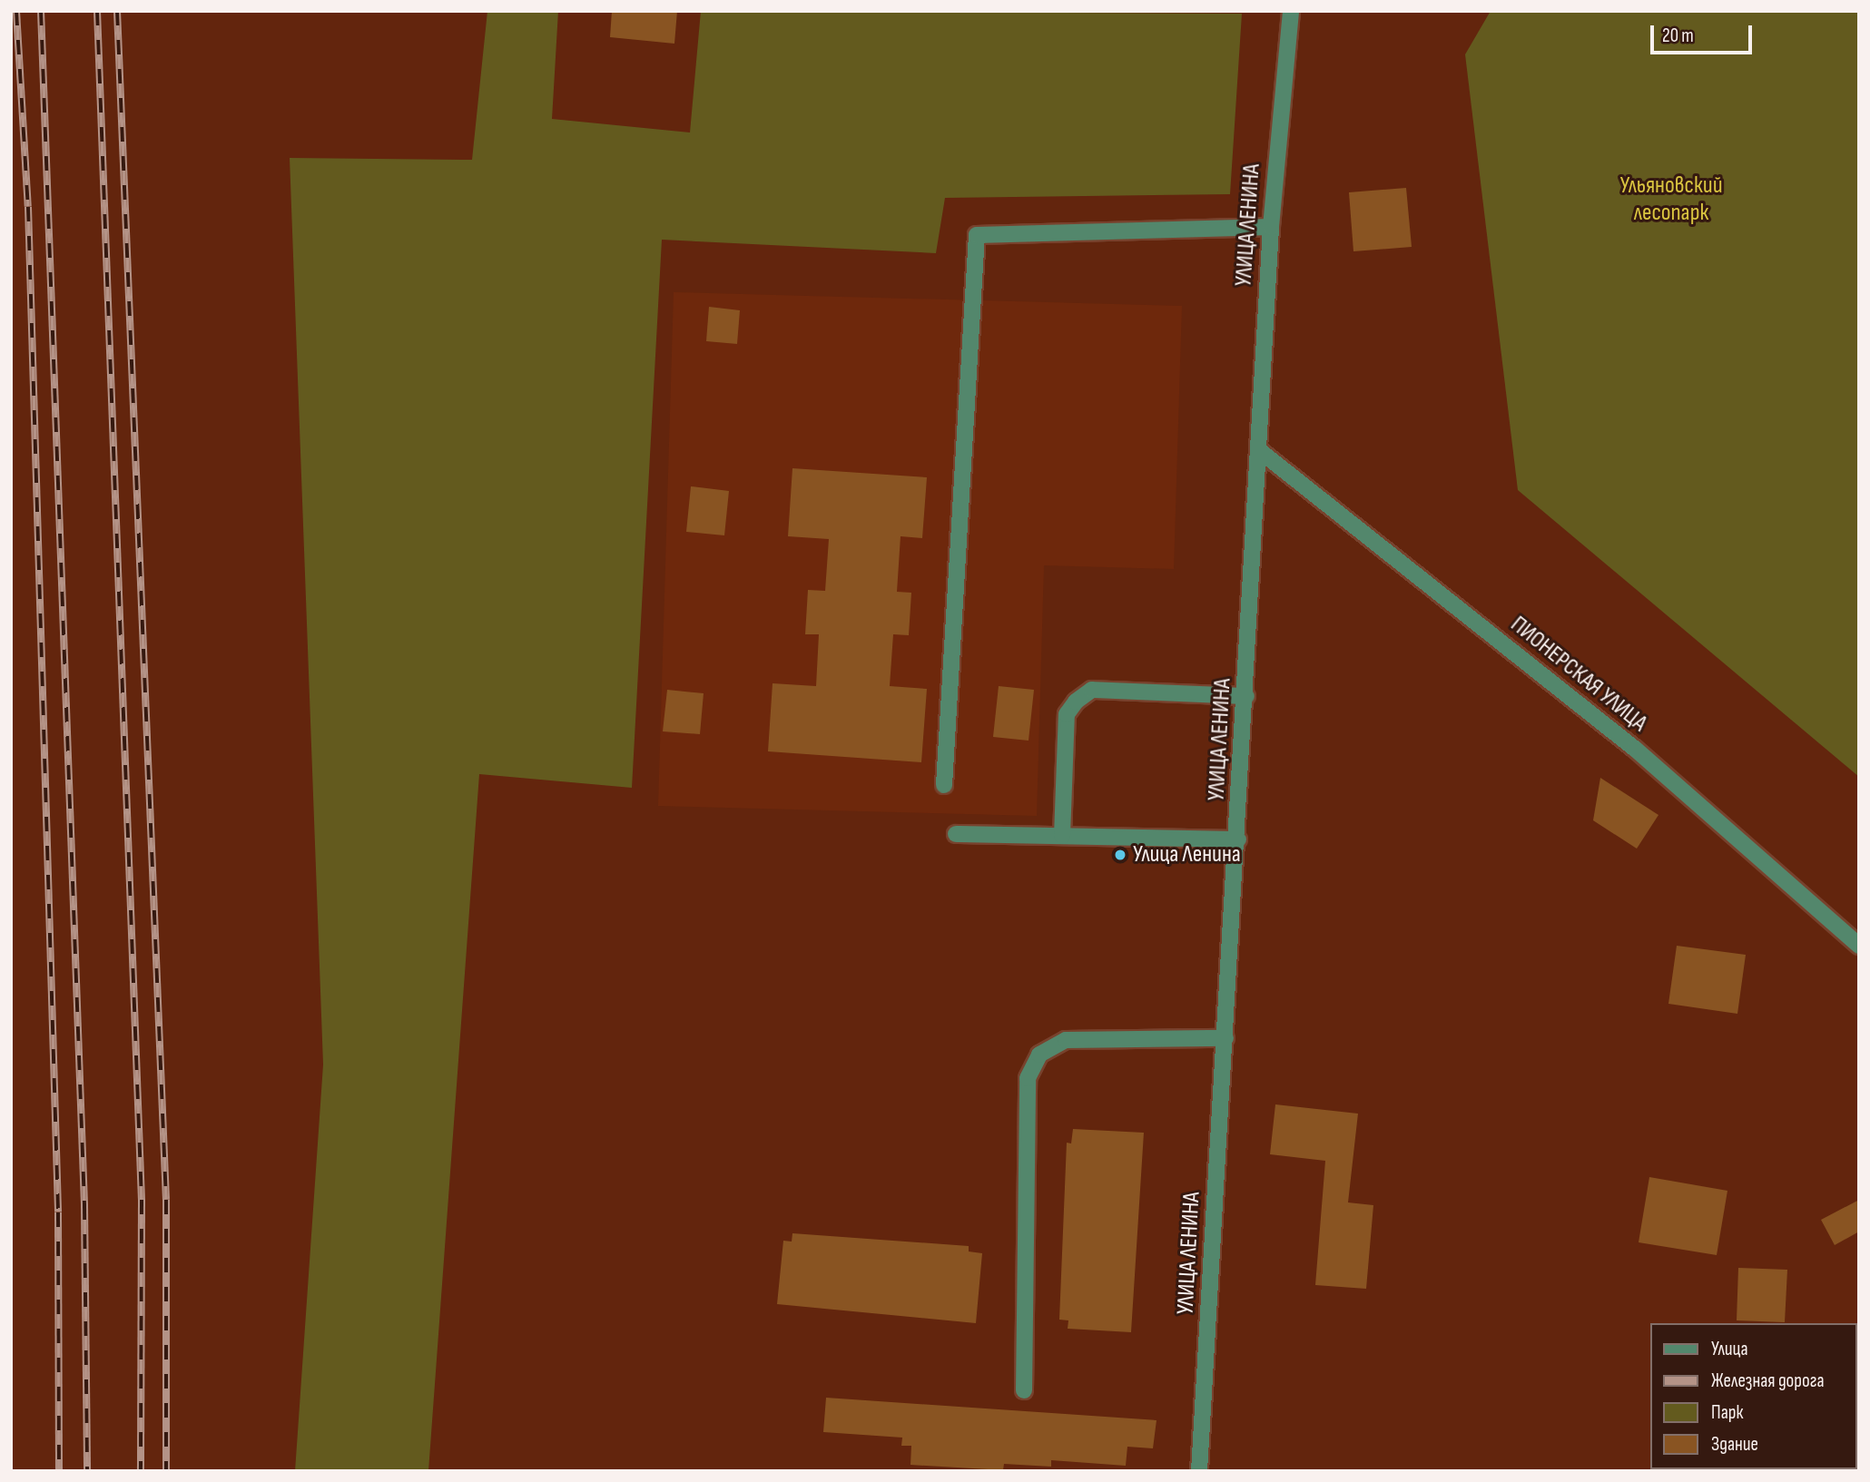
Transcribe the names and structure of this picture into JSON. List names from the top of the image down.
{
  "streets": {
    "street": ["УЛИЦА ЛЕНИНА", "ПИОНЕРСКАЯ УЛИЦА"]
  },
  "crossings": [
    ["УЛИЦА ЛЕНИНА", "ПИОНЕРСКАЯ УЛИЦА"]
  ],
  "parks": ["Ульяновский лесопарк"],
  "places": ["Улица Ленина"],
  "legend": [
    "Улица",
    "Железная дорога",
    "Парк",
    "Здание"
  ],
  "scale_bar": "20 m"
}
